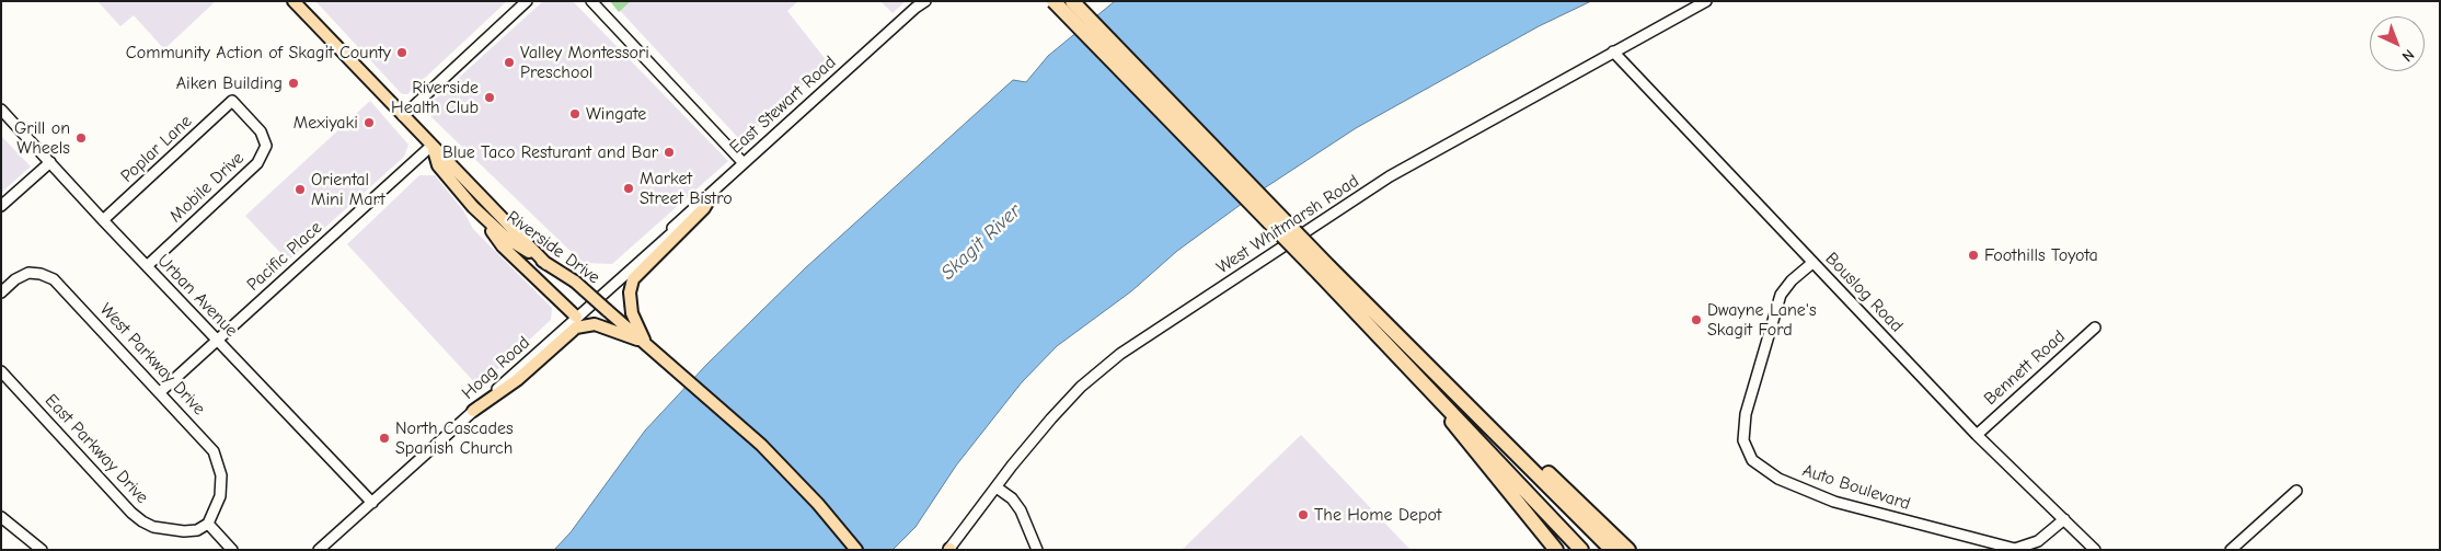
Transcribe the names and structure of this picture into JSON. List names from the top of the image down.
{
  "streets": {
    "main road": ["Riverside Drive"],
    "street": [
      "East Stewart Road",
      "Poplar Lane",
      "Mobile Drive",
      "West Whitmarsh Road",
      "Pacific Place",
      "Bouslog Road",
      "Urban Avenue",
      "West Parkway Drive",
      "Hoag Road",
      "Bennett Road",
      "East Parkway Drive",
      "Auto Boulevard"
    ]
  },
  "crossings": [
    ["East Stewart Road", "Hoag Road"],
    ["Poplar Lane", "Mobile Drive"],
    ["Poplar Lane", "Urban Avenue"],
    ["Mobile Drive", "Urban Avenue"],
    ["West Whitmarsh Road", "Bouslog Road"],
    ["Riverside Drive", "Pacific Place"],
    ["Pacific Place", "Urban Avenue"],
    ["Pacific Place", "West Parkway Drive"],
    ["Bouslog Road", "Bennett Road"],
    ["Bouslog Road", "Auto Boulevard"],
    ["Urban Avenue", "Hoag Road"],
    ["West Parkway Drive", "East Parkway Drive"]
  ],
  "water": ["Skagit River"],
  "places": [
    "Community Action of Skagit County",
    "Valley Montessori Preschool",
    "Aiken Building",
    "Riverside Health Club",
    "Wingate",
    "Mexiyaki",
    "Grill on Wheels",
    "Blue Taco Resturant and Bar",
    "Market Street Bistro",
    "Oriental Mini Mart",
    "Foothills Toyota",
    "Dwayne Lane's Skagit Ford",
    "North Cascades Spanish Church",
    "The Home Depot"
  ],
  "north": "bottom right"
}
